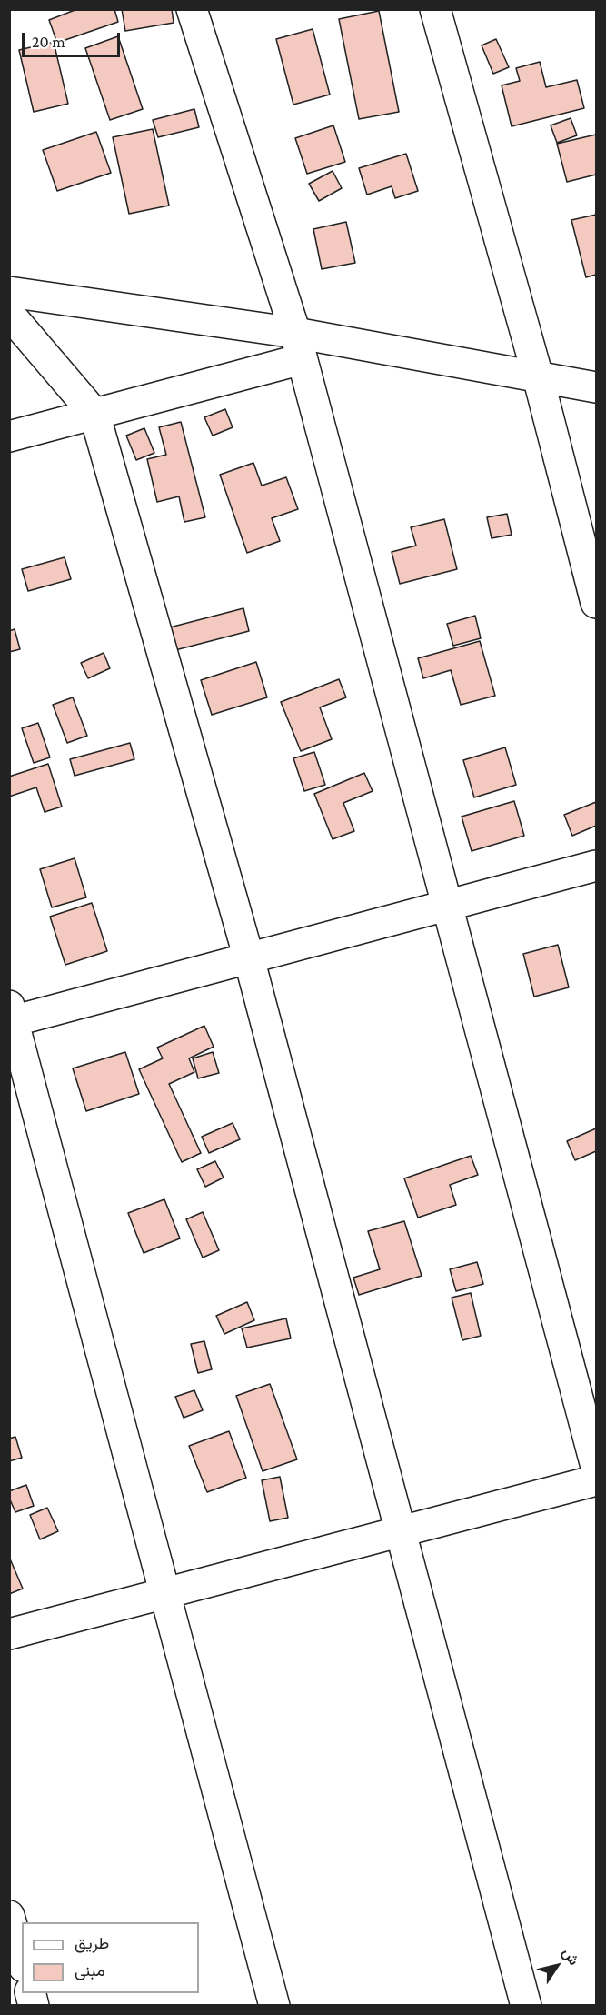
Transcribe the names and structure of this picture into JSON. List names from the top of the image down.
{
  "legend": ["طريق", "مبنى"],
  "scale_bar": "20 m",
  "north": "top right"
}
